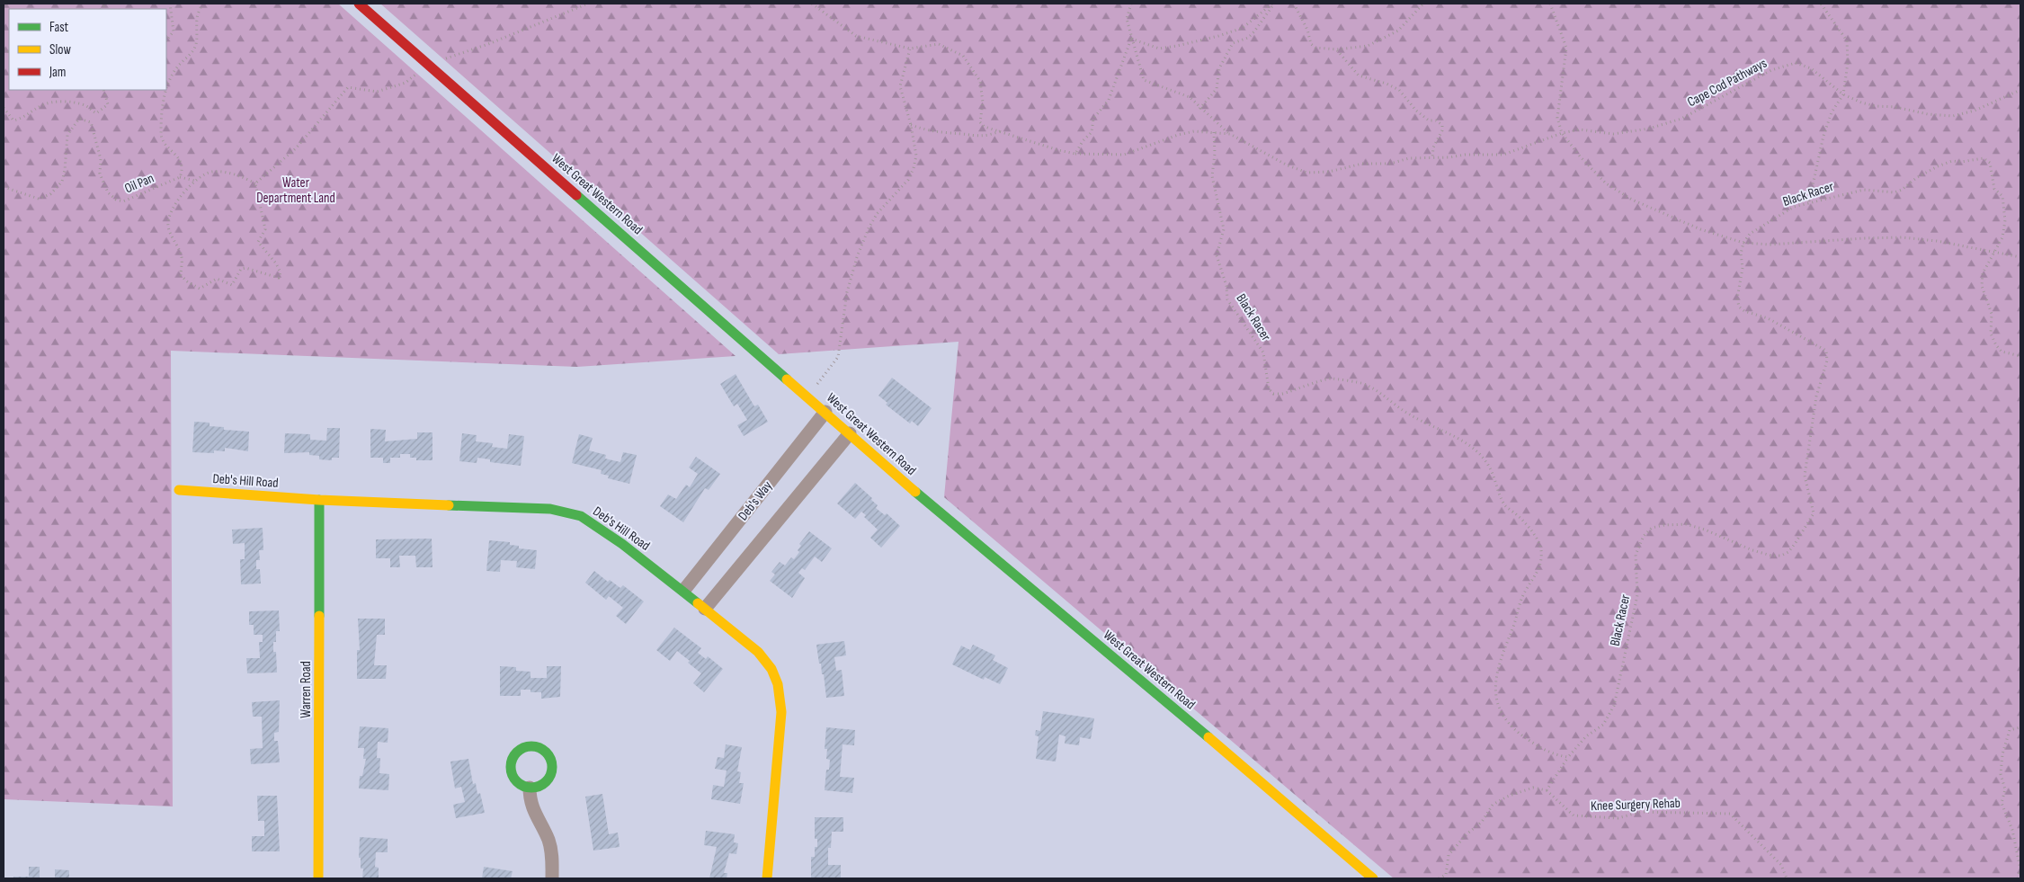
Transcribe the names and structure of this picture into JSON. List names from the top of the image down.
{
  "streets": {
    "street": [
      "West Great Western Road",
      "Deb's Hill Road",
      "Deb's Way",
      "Warren Road"
    ],
    "path": [
      "Cape Cod Pathways",
      "Oil Pan",
      "Black Racer",
      "Knee Surgery Rehab"
    ]
  },
  "crossings": [
    ["West Great Western Road", "Deb's Way"],
    ["Deb's Hill Road", "Deb's Way"],
    ["Deb's Hill Road", "Warren Road"]
  ],
  "parks": ["Water Department Land"],
  "legend": ["Fast", "Slow", "Jam"]
}
